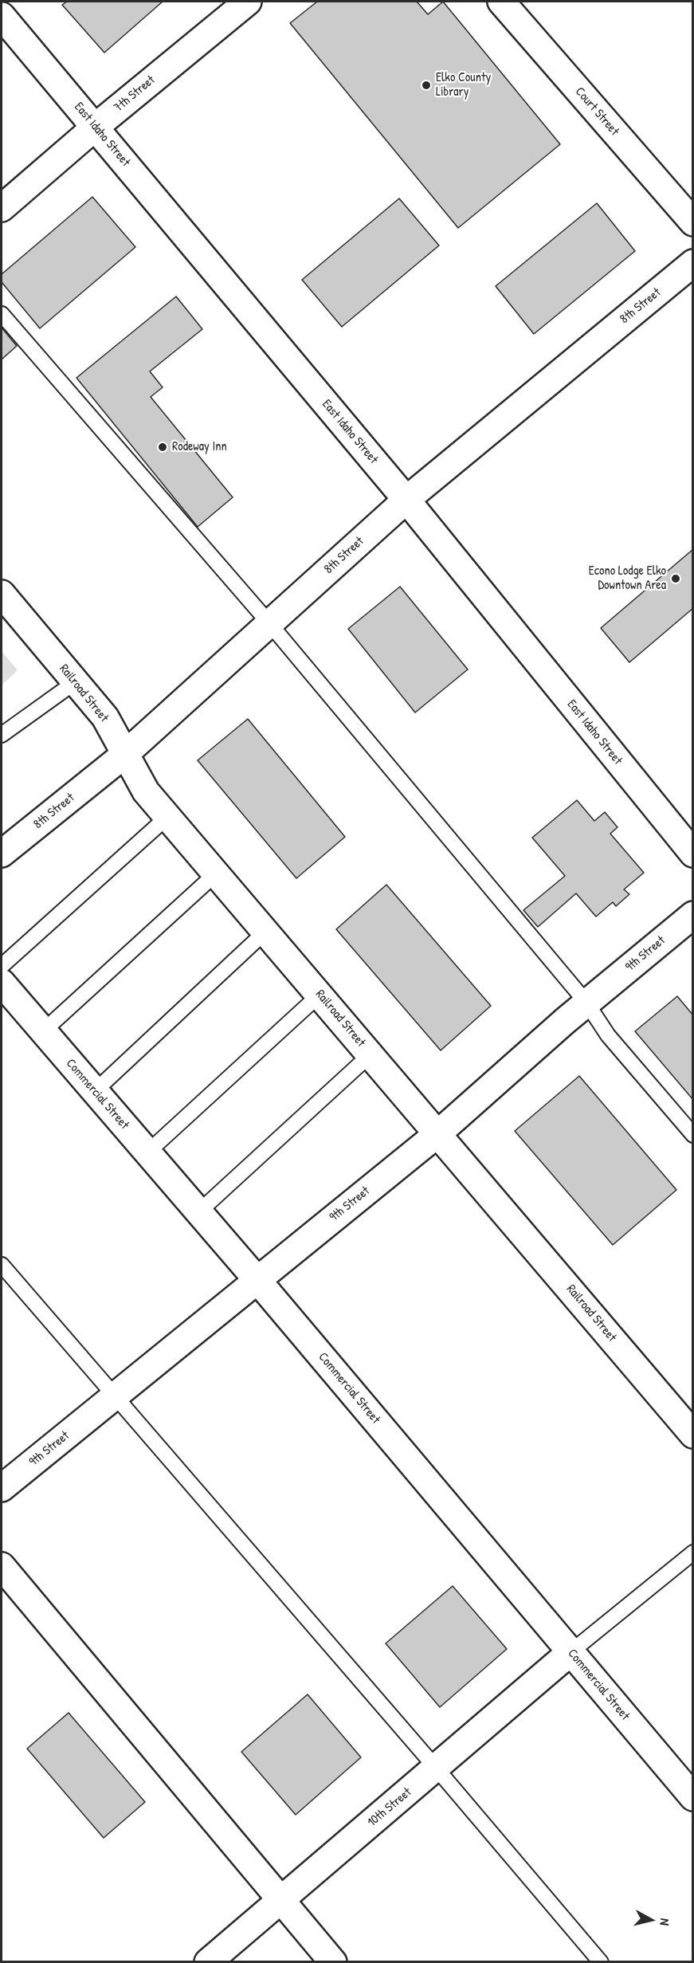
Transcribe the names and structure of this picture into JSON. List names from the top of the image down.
{
  "streets": {
    "street": [
      "7th Street",
      "Court Street",
      "East Idaho Street",
      "8th Street",
      "Railroad Street",
      "9th Street",
      "Commercial Street",
      "10th Street"
    ]
  },
  "crossings": [
    ["7th Street", "East Idaho Street"],
    ["East Idaho Street", "8th Street"],
    ["8th Street", "Railroad Street"],
    ["Railroad Street", "9th Street"],
    ["9th Street", "Commercial Street"],
    ["Commercial Street", "10th Street"]
  ],
  "places": ["Elko County Library", "Rodeway Inn", "Econo Lodge Elko Downtown Area"],
  "north": "right"
}
